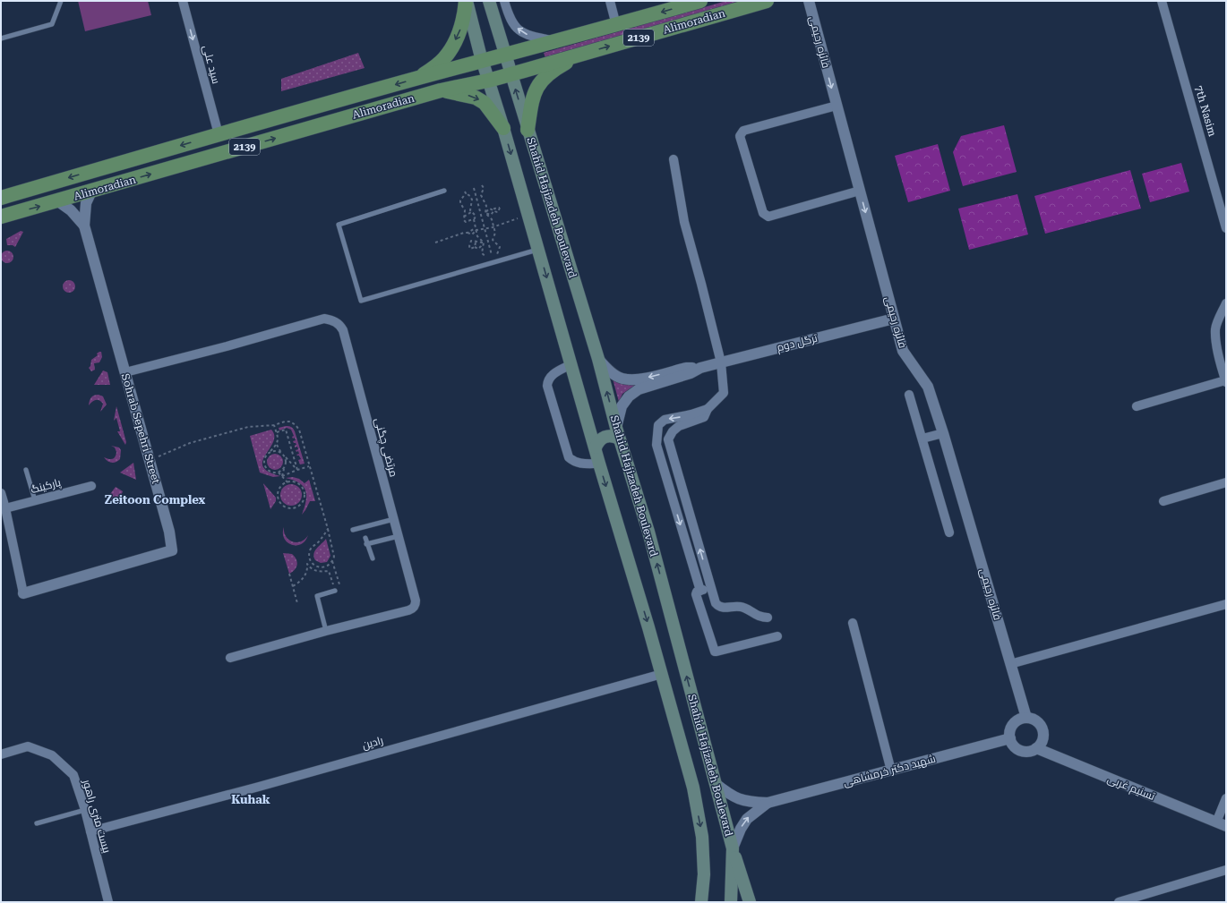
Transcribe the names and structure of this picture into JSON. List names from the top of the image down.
{
  "streets": {
    "main road": ["Alimoradian", "2139", "Shahid Hajizadeh Boulevard"],
    "street": [
      "فائزه رحیمی",
      "سید علی",
      "7th Nasim",
      "ترگل دوم",
      "Sohrab Sepehri Street",
      "مرتضی چگنی",
      "پارکینگ",
      "رادین",
      "شهید دکتر خرمشاهی",
      "تسنیم غربی",
      "بیست متری راهور"
    ]
  },
  "crossings": [
    ["Alimoradian", "سید علی"],
    ["Alimoradian", "Shahid Hajizadeh Boulevard"],
    ["Alimoradian", "Sohrab Sepehri Street"],
    ["فائزه رحیمی", "ترگل دوم"],
    ["فائزه رحیمی", "شهید دکتر خرمشاهی"],
    ["فائزه رحیمی", "تسنیم غربی"],
    ["Shahid Hajizadeh Boulevard", "ترگل دوم"],
    ["Shahid Hajizadeh Boulevard", "رادین"],
    ["Shahid Hajizadeh Boulevard", "شهید دکتر خرمشاهی"],
    ["Sohrab Sepehri Street", "مرتضی چگنی"],
    ["Sohrab Sepehri Street", "پارکینگ"],
    ["رادین", "بیست متری راهور"],
    ["شهید دکتر خرمشاهی", "تسنیم غربی"]
  ],
  "one_way": ["سید علی"],
  "districts": ["Zeitoon Complex", "Kuhak"]
}
